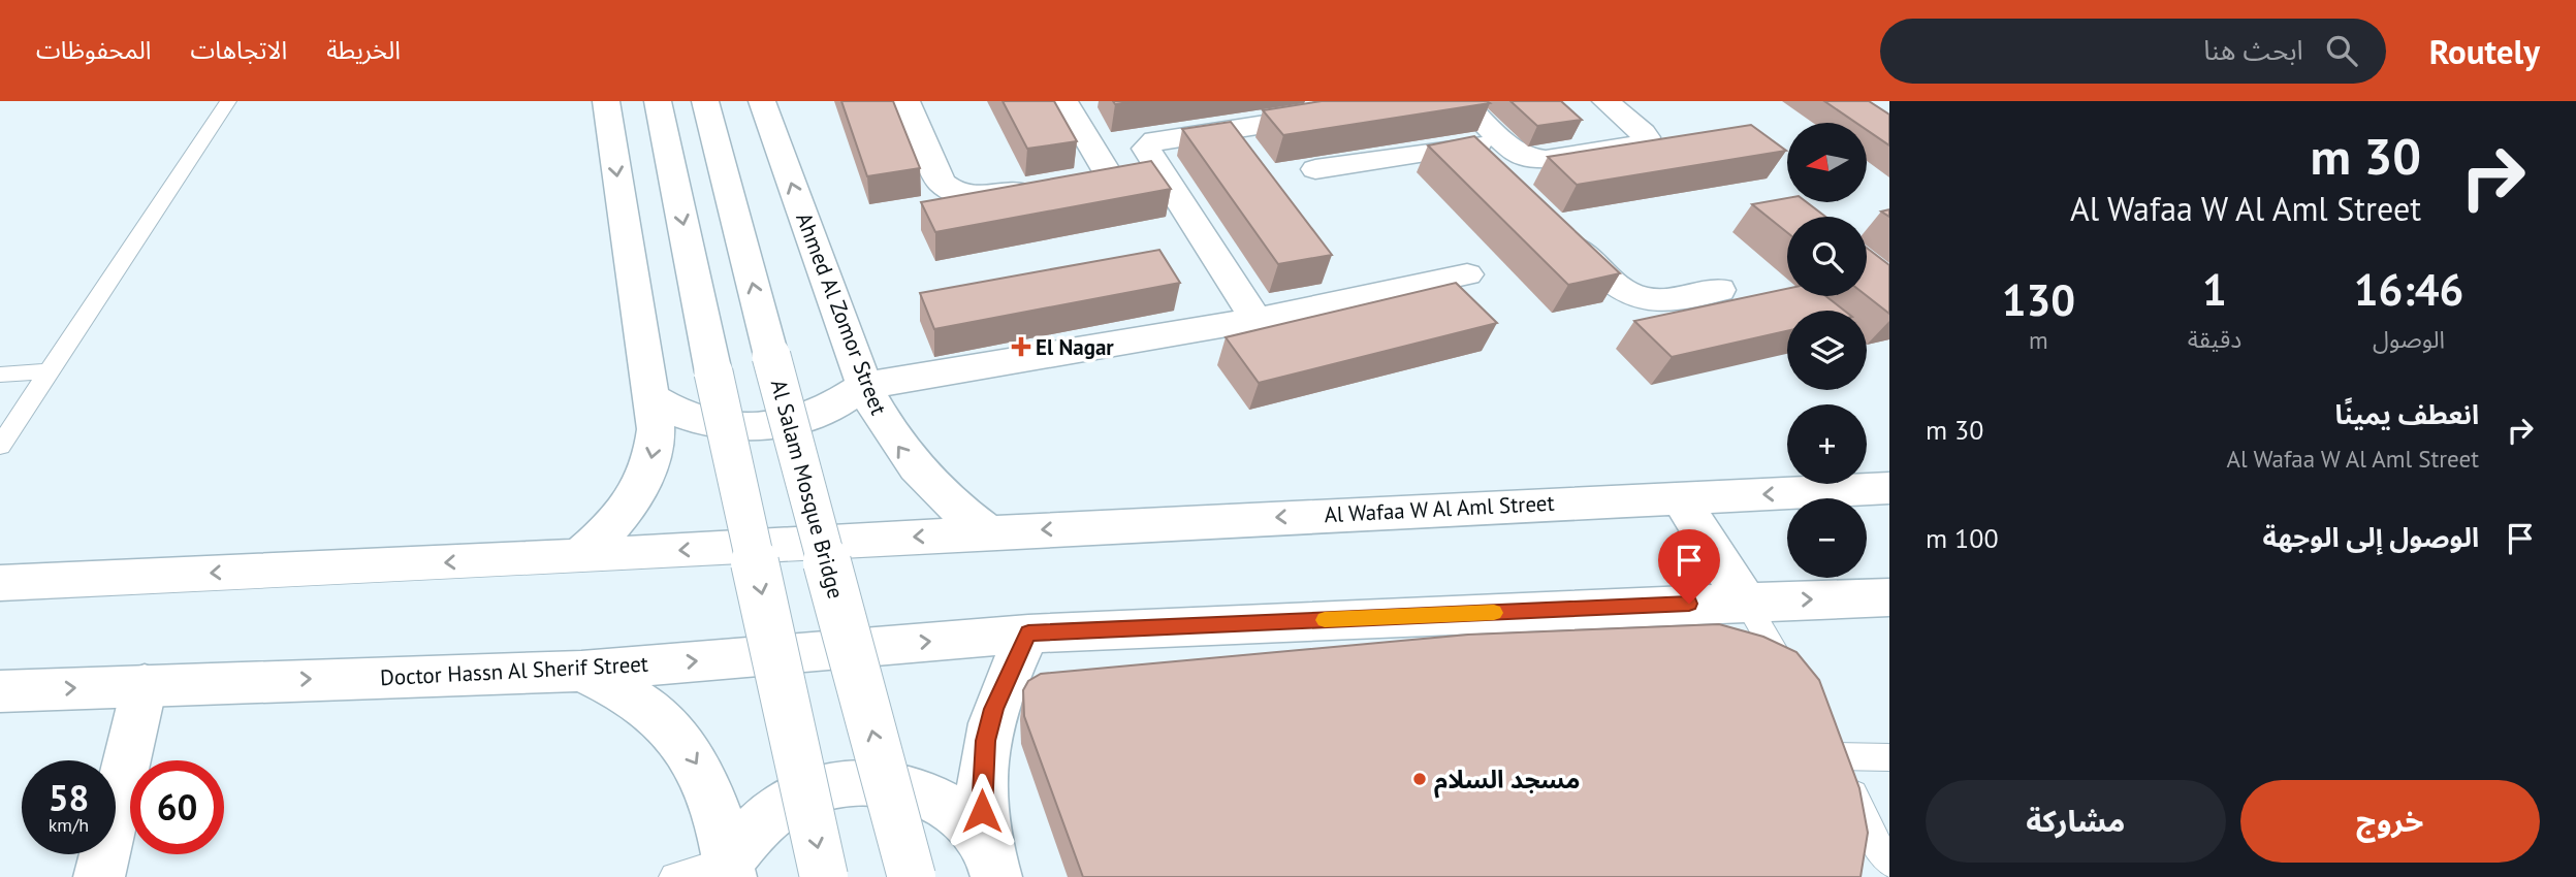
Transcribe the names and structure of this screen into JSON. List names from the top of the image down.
{
  "streets": {
    "main road": [
      "Ahmed Al Zomor Street",
      "Al Salam Mosque Bridge",
      "Al Wafaa W Al Aml Street",
      "Doctor Hassn Al Sherif Street"
    ]
  },
  "crossings": [
    ["Ahmed Al Zomor Street", "Al Wafaa W Al Aml Street"]
  ],
  "places": {
    "health": ["El Nagar"],
    "other": ["مسجد السلام"]
  },
  "north": "left",
  "page": {
    "header": "Routely",
    "search": "ابحث هنا",
    "nav": ["الخريطة", "الاتجاهات", "المحفوظات"],
    "turn": ["30 m", "Al Wafaa W Al Aml Street"],
    "map_buttons": ["+", "−"],
    "eta": [
      "16:46",
      "الوصول",
      "1",
      "دقيقة",
      "130",
      "m"
    ],
    "list": [
      {
        "name": "انعطف يمينًا",
        "note": "Al Wafaa W Al Aml Street",
        "value": "30 m"
      },
      {
        "name": "الوصول إلى الوجهة",
        "value": "100 m"
      }
    ],
    "speed": "58 km/h",
    "limit": "60",
    "buttons": ["خروج", "مشاركة"]
  }
}
